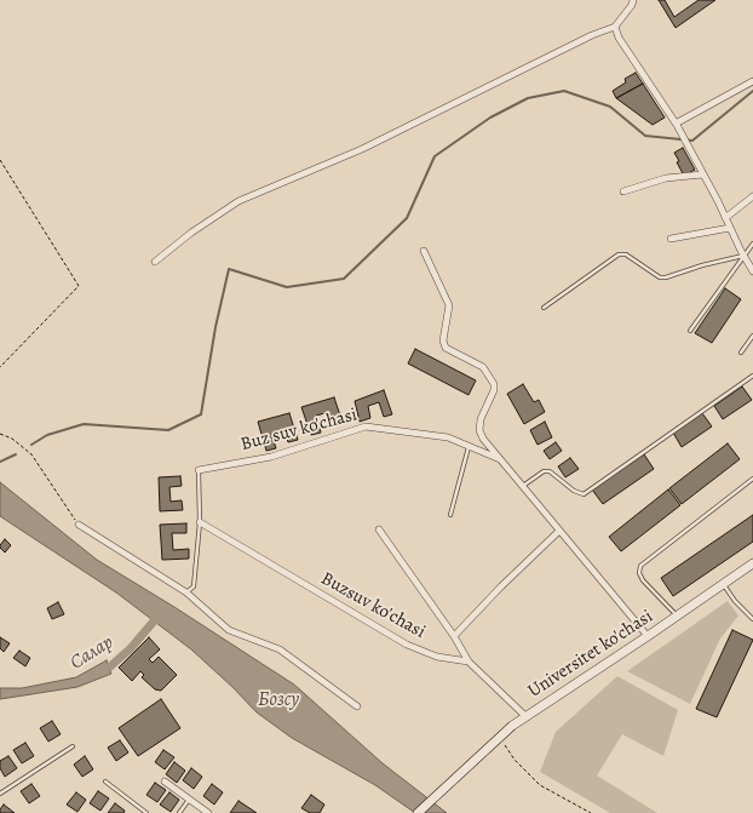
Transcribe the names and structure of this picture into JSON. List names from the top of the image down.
{
  "streets": {
    "main road": ["Universitet ko'chasi"],
    "street": ["Buz suv ko'chasi", "Buzsuv ko'chasi"]
  },
  "crossings": [
    ["Buz suv ko'chasi", "Buzsuv ko'chasi"]
  ],
  "water": ["Салар", "Бозсу"]
}
